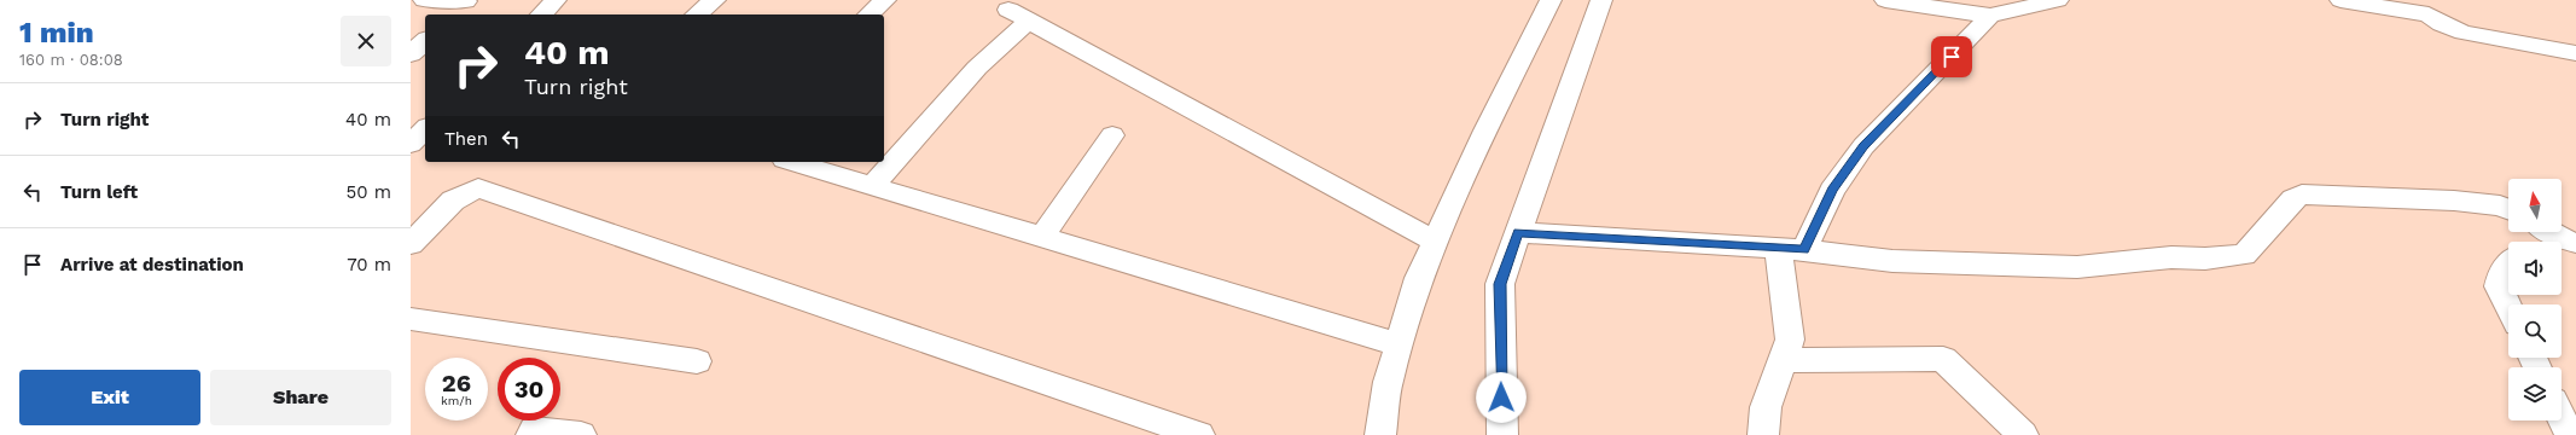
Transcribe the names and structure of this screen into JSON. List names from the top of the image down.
{
  "north": "top",
  "page": {
    "heading": ["1 min", "160 m · 08:08"],
    "turn": ["40 m", "Turn right"],
    "list": [
      {
        "name": "Turn right",
        "value": "40 m"
      },
      {
        "name": "Turn left",
        "value": "50 m"
      },
      {
        "name": "Arrive at destination",
        "value": "70 m"
      }
    ],
    "then": "Then",
    "speed": "26 km/h",
    "limit": "30",
    "buttons": ["Exit", "Share"]
  }
}
